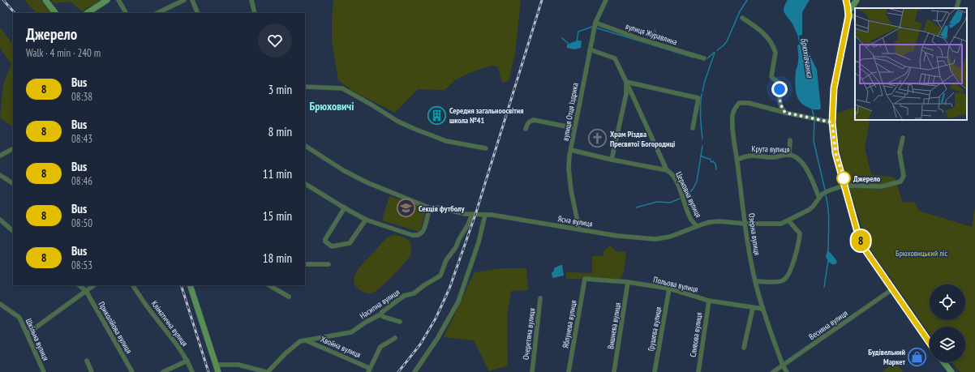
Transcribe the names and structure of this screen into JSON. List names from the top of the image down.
{
  "streets": {
    "street": [
      "вулиця Журавлина",
      "вулиця Отця Іздрика",
      "Крута вулиця",
      "Церковна вулиця",
      "Ясна вулиця",
      "Озерна вулиця",
      "Польова вулиця",
      "Насипна вулиця",
      "Кліматична вулиця",
      "Яблунева вулиця",
      "Весняна вулиця",
      "Вишнева вулиця",
      "Приколійова вулиця",
      "Грушева вулиця",
      "Очеретяна вулиця",
      "Сливова вулиця",
      "Шкільна вулиця",
      "Хвойна вулиця"
    ]
  },
  "crossings": [
    ["вулиця Журавлина", "вулиця Отця Іздрика"],
    ["вулиця Отця Іздрика", "Церковна вулиця"],
    ["вулиця Отця Іздрика", "Ясна вулиця"],
    ["Крута вулиця", "Ясна вулиця"],
    ["Крута вулиця", "Озерна вулиця"],
    ["Церковна вулиця", "Ясна вулиця"],
    ["Ясна вулиця", "Озерна вулиця"],
    ["Ясна вулиця", "Насипна вулиця"],
    ["Озерна вулиця", "Польова вулиця"],
    ["Озерна вулиця", "Весняна вулиця"],
    ["Польова вулиця", "Яблунева вулиця"],
    ["Польова вулиця", "Вишнева вулиця"],
    ["Польова вулиця", "Грушева вулиця"],
    ["Польова вулиця", "Сливова вулиця"],
    ["Насипна вулиця", "Хвойна вулиця"]
  ],
  "districts": ["Брюховичі"],
  "water": ["Брюхівчанка"],
  "parks": ["Брюховицький ліс"],
  "places": {
    "building": ["Середня загальноосвітня школа №41"],
    "church": ["Храм Різдва Пресвятої Богородиці"],
    "other": ["Джерело"],
    "school or university": ["Секція футболу"],
    "shop": ["Будівельний Маркет"]
  },
  "lines": ["bus line 8"],
  "page": {
    "on_map": "8",
    "heading": ["Джерело", "Walk · 4 min · 240 m"],
    "list": [
      {
        "mark": "8",
        "name": "Bus",
        "note": "08:38",
        "value": "3 min"
      },
      {
        "mark": "8",
        "name": "Bus",
        "note": "08:43",
        "value": "8 min"
      },
      {
        "mark": "8",
        "name": "Bus",
        "note": "08:46",
        "value": "11 min"
      },
      {
        "mark": "8",
        "name": "Bus",
        "note": "08:50",
        "value": "15 min"
      },
      {
        "mark": "8",
        "name": "Bus",
        "note": "08:53",
        "value": "18 min"
      }
    ]
  }
}
